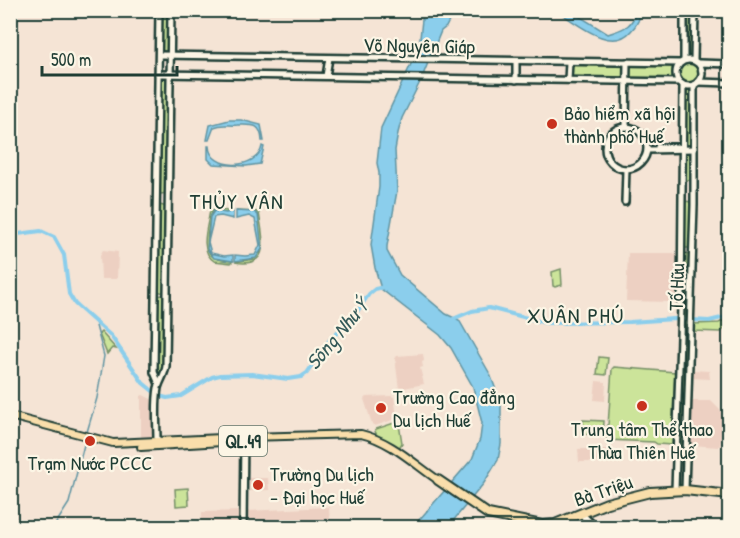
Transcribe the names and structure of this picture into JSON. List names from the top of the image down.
{
  "streets": {
    "highway": ["QL.49", "Bà Triệu"],
    "street": ["Võ Nguyên Giáp", "Tố Hữu"]
  },
  "crossings": [
    ["Võ Nguyên Giáp", "Tố Hữu"],
    ["Tố Hữu", "Bà Triệu"],
    ["QL.49", "Bà Triệu"]
  ],
  "districts": ["THỦY VÂN", "XUÂN PHÚ"],
  "water": ["Sông Như Ý"],
  "places": [
    "Bảo hiểm xã hội thành phố Huế",
    "Trung tâm Thể thao Thừa Thiên Huế",
    "Trường Cao đẳng Du lịch Huế",
    "Trạm Nước PCCC",
    "Trường Du lịch - Đại học Huế"
  ],
  "scale_bar": "500 m"
}
